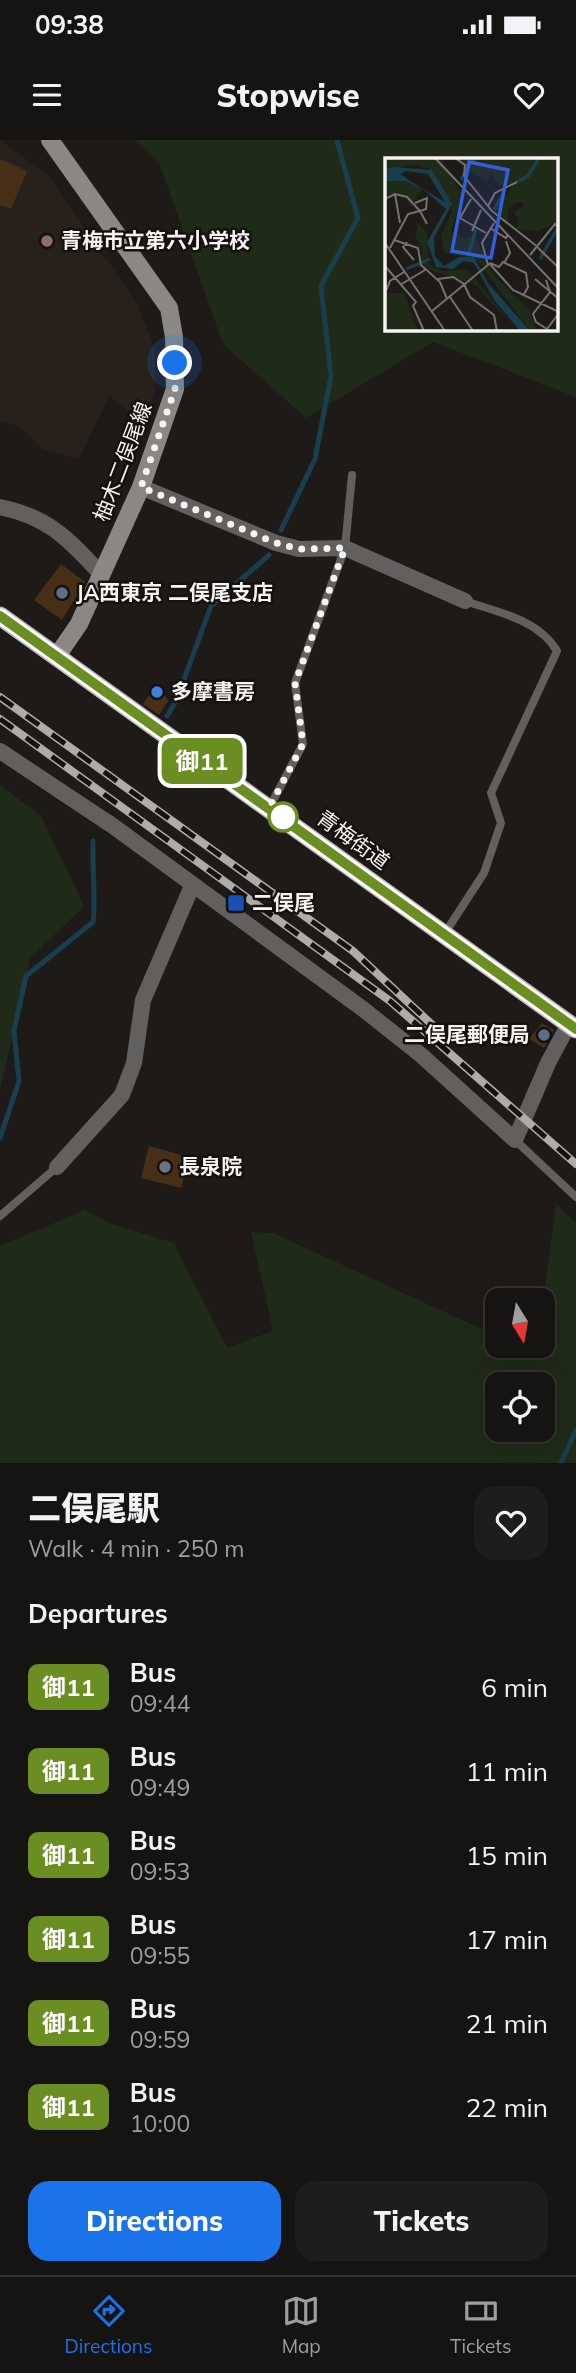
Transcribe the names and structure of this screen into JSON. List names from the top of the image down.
{
  "streets": {
    "highway": ["青梅街道"],
    "main road": ["柚木二俣尾線"]
  },
  "crossings": [
    ["柚木二俣尾線", "青梅街道"]
  ],
  "places": {
    "other": [
      "青梅市立第六小学校",
      "JA西東京 二俣尾支店",
      "多摩書房",
      "二俣尾郵便局",
      "長泉院"
    ],
    "transit": ["二俣尾"]
  },
  "lines": ["bus line 御11"],
  "north": "bottom",
  "page": {
    "status": "09:38",
    "header": "Stopwise",
    "on_map": "御11",
    "heading": [
      ["二俣尾駅", "Walk · 4 min · 250 m"],
      "Departures"
    ],
    "list": [
      {
        "mark": "御11",
        "name": "Bus",
        "note": "09:44",
        "value": "6 min"
      },
      {
        "mark": "御11",
        "name": "Bus",
        "note": "09:49",
        "value": "11 min"
      },
      {
        "mark": "御11",
        "name": "Bus",
        "note": "09:53",
        "value": "15 min"
      },
      {
        "mark": "御11",
        "name": "Bus",
        "note": "09:55",
        "value": "17 min"
      },
      {
        "mark": "御11",
        "name": "Bus",
        "note": "09:59",
        "value": "21 min"
      },
      {
        "mark": "御11",
        "name": "Bus",
        "note": "10:00",
        "value": "22 min"
      }
    ],
    "buttons": ["Directions", "Tickets"],
    "tabs": ["Directions", "Map", "Tickets"]
  }
}
